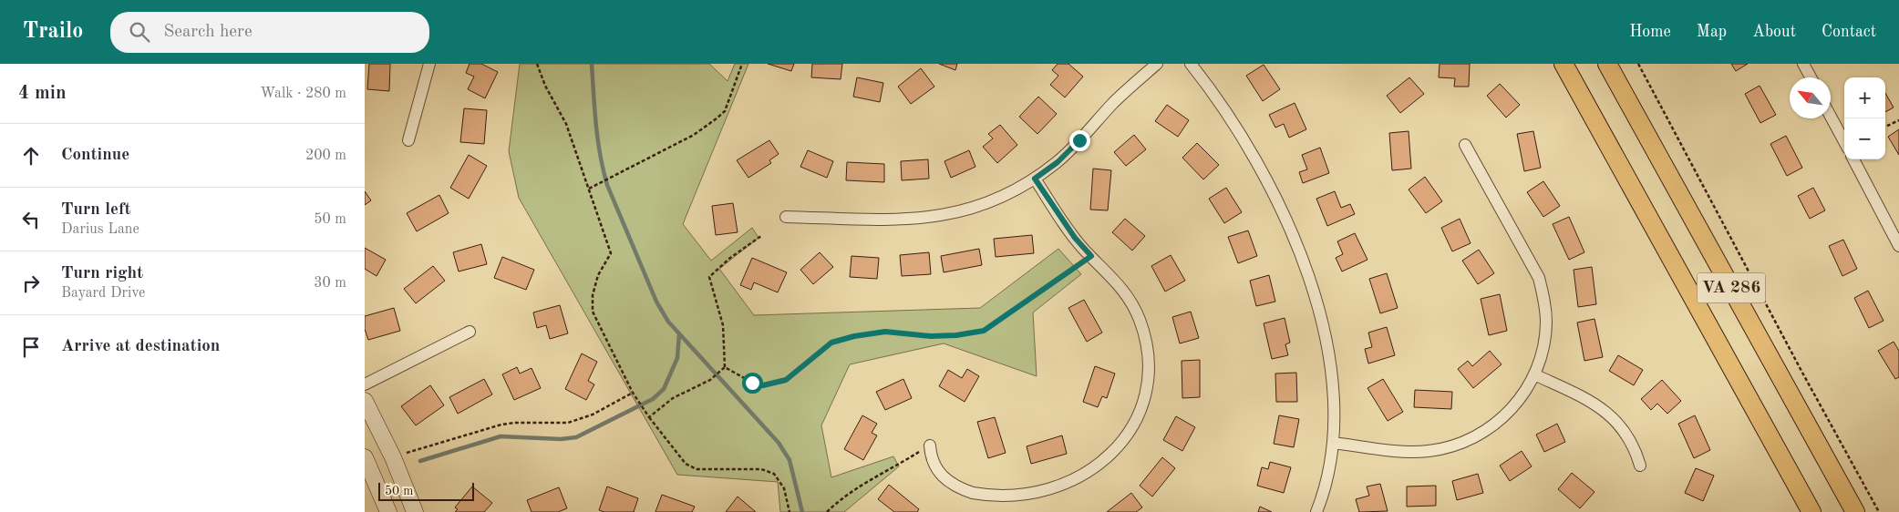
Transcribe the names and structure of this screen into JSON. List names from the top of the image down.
{
  "streets": {
    "highway": ["VA 286"]
  },
  "scale_bar": "50 m",
  "north": "top left",
  "page": {
    "header": "Trailo",
    "search": "Search here",
    "nav": [
      "Home",
      "Map",
      "About",
      "Contact"
    ],
    "heading": ["4 min", "Walk · 280 m"],
    "map_buttons": ["+", "−"],
    "list": [
      ["Continue", "200 m"],
      ["Turn left", "Darius Lane", "50 m"],
      ["Turn right", "Bayard Drive", "30 m"],
      "Arrive at destination"
    ],
    "scale": "50 m"
  }
}
